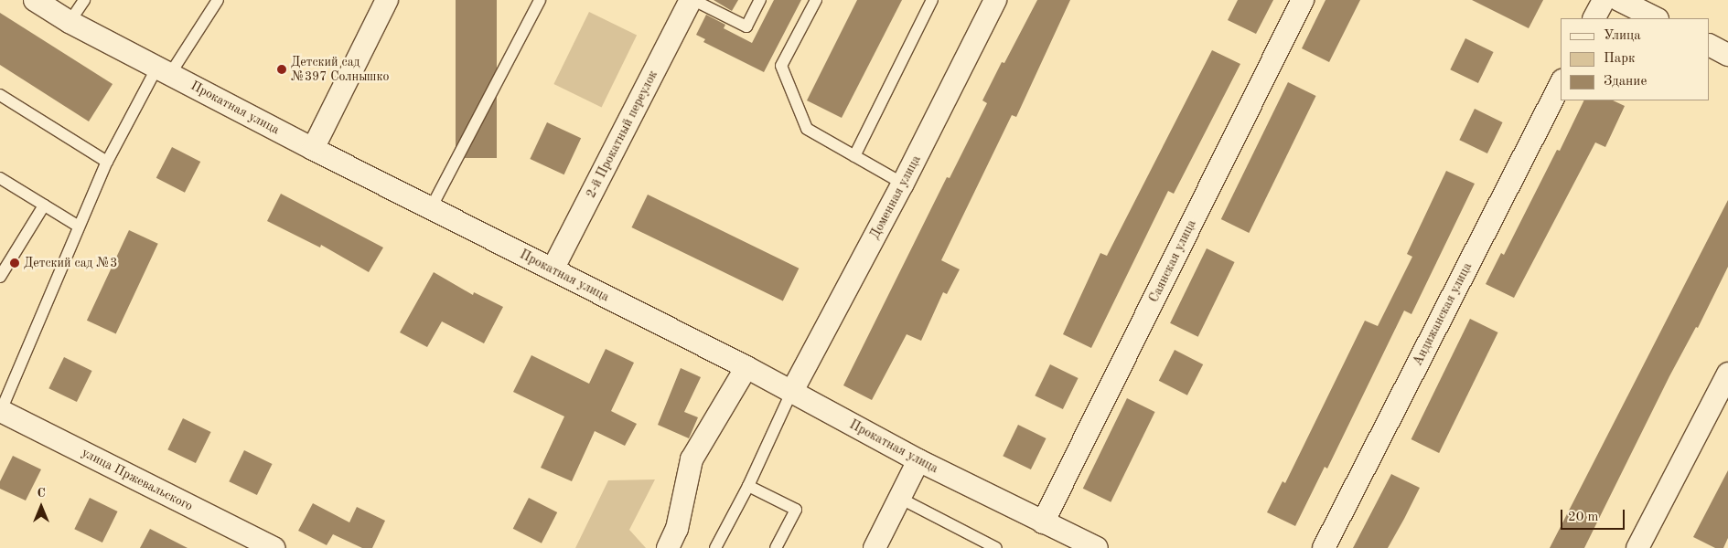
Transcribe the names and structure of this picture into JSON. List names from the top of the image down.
{
  "streets": {
    "street": [
      "Прокатная улица",
      "2-й Прокатный переулок",
      "Доменная улица",
      "Саянская улица",
      "Андижанская улица",
      "улица Пржевальского"
    ]
  },
  "crossings": [
    ["Прокатная улица", "2-й Прокатный переулок"],
    ["Прокатная улица", "Доменная улица"],
    ["Прокатная улица", "Саянская улица"]
  ],
  "places": ["Детский сад №397 Солнышко", "Детский сад №3"],
  "legend": ["Улица", "Парк", "Здание"],
  "scale_bar": "20 m",
  "north": "top"
}
